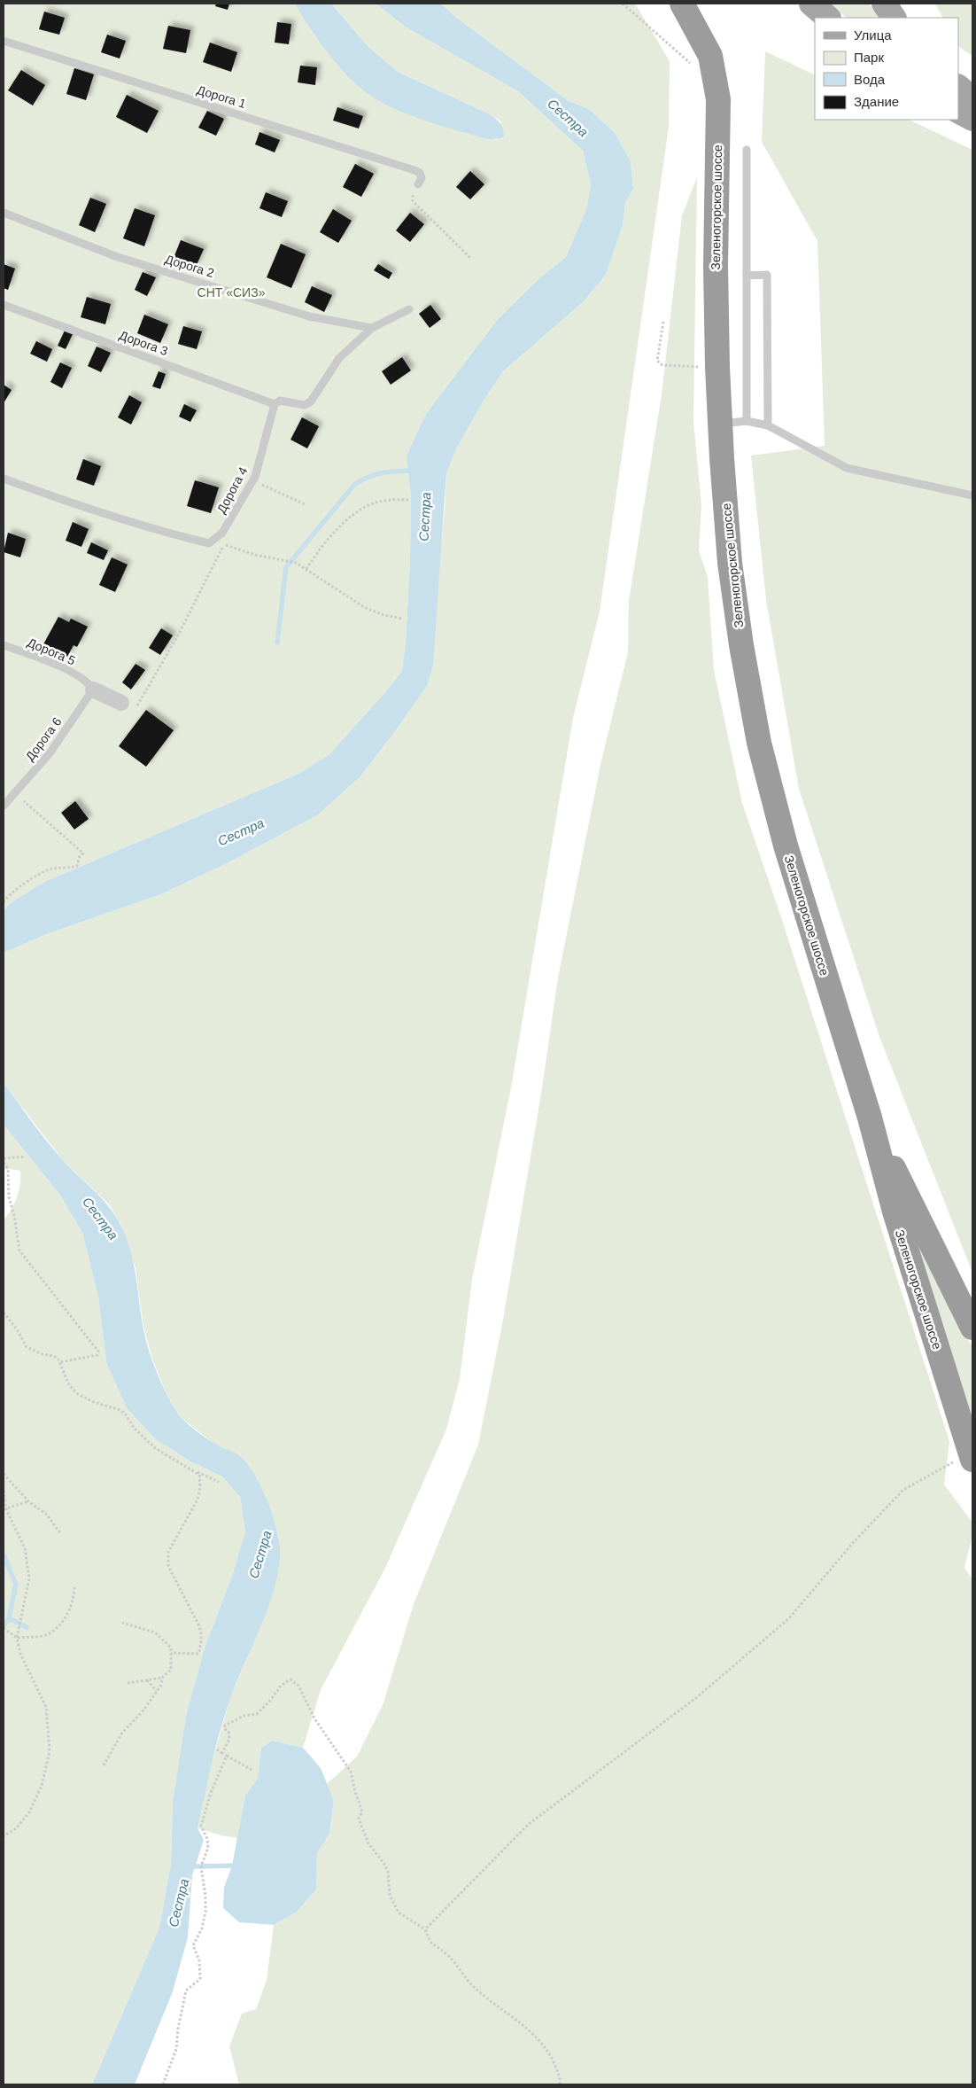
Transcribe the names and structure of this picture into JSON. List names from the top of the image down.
{
  "streets": {
    "highway": ["Зеленогорское шоссе"],
    "lane": [
      "Дорога 1",
      "Дорога 2",
      "Дорога 3",
      "Дорога 4",
      "Дорога 5",
      "Дорога 6"
    ]
  },
  "crossings": [
    ["Дорога 3", "Дорога 4"],
    ["Дорога 5", "Дорога 6"]
  ],
  "water": ["Сестра"],
  "parks": ["СНТ «СИЗ»"],
  "legend": [
    "Улица",
    "Парк",
    "Вода",
    "Здание"
  ]
}
